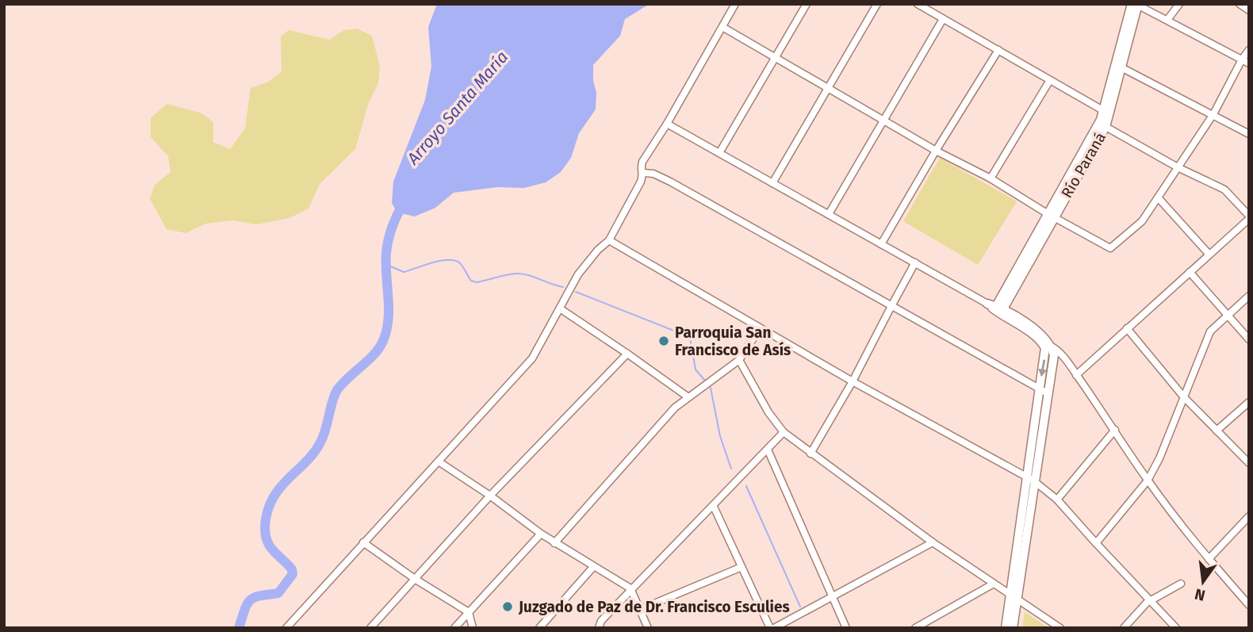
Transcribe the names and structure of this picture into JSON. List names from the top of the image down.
{
  "streets": {
    "street": ["Río Paraná"]
  },
  "water": ["Arroyo Santa María"],
  "places": ["Parroquia San Francisco de Asís", "Juzgado de Paz de Dr. Francisco Esculies"],
  "north": "bottom"
}
